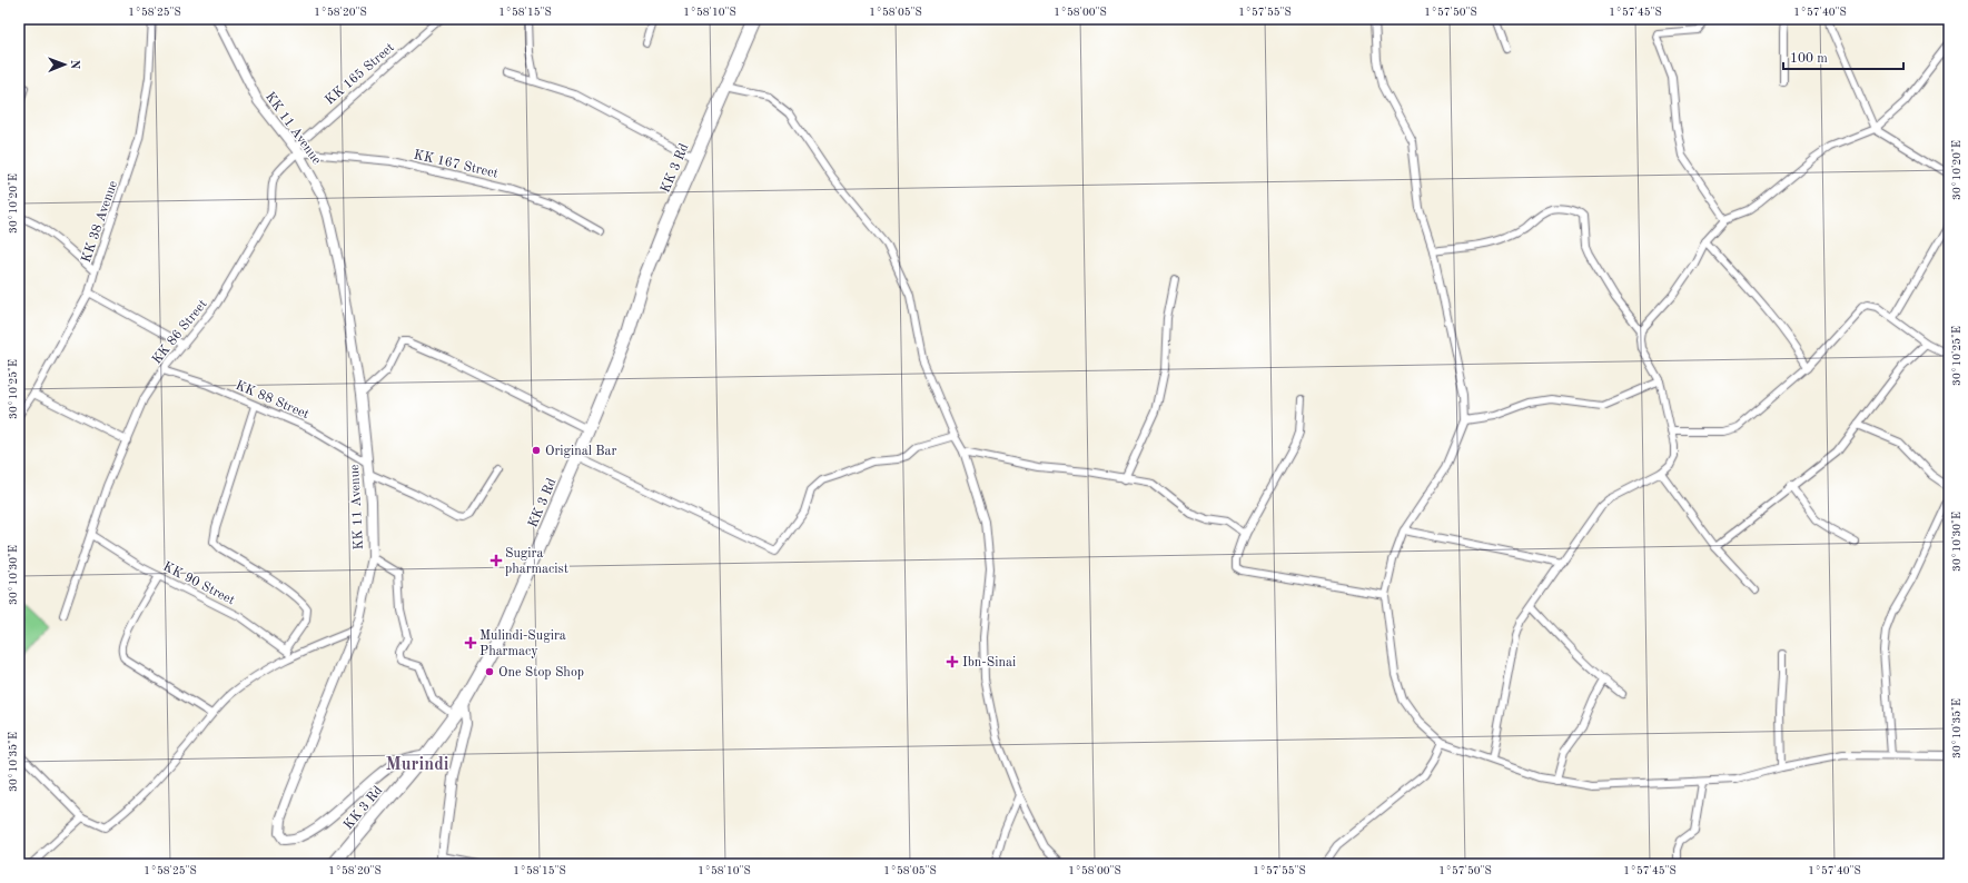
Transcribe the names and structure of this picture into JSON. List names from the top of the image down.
{
  "streets": {
    "highway": ["KK 3 Rd"],
    "main road": ["KK 11 Avenue"],
    "street": [
      "KK 165 Street",
      "KK 167 Street",
      "KK 38 Avenue",
      "KK 86 Street",
      "KK 88 Street",
      "KK 90 Street"
    ]
  },
  "crossings": [
    ["KK 165 Street", "KK 11 Avenue"],
    ["KK 165 Street", "KK 167 Street"],
    ["KK 165 Street", "KK 86 Street"],
    ["KK 11 Avenue", "KK 167 Street"],
    ["KK 11 Avenue", "KK 3 Rd"],
    ["KK 11 Avenue", "KK 86 Street"],
    ["KK 11 Avenue", "KK 88 Street"],
    ["KK 167 Street", "KK 86 Street"],
    ["KK 86 Street", "KK 88 Street"],
    ["KK 86 Street", "KK 90 Street"]
  ],
  "districts": ["Murindi"],
  "places": {
    "other": ["Original Bar", "One Stop Shop"],
    "health": ["Sugira pharmacist", "Mulindi-Sugira Pharmacy", "Ibn-Sinai"]
  },
  "scale_bar": "100 m",
  "north": "right",
  "coordinates": [
    "1°58'25\"S",
    "1°58'20\"S",
    "1°58'15\"S",
    "1°58'10\"S",
    "1°58'05\"S",
    "1°58'00\"S",
    "1°57'55\"S",
    "1°57'50\"S",
    "1°57'45\"S",
    "1°57'40\"S",
    "30°10'20\"E",
    "30°10'25\"E",
    "30°10'30\"E",
    "30°10'35\"E"
  ]
}
